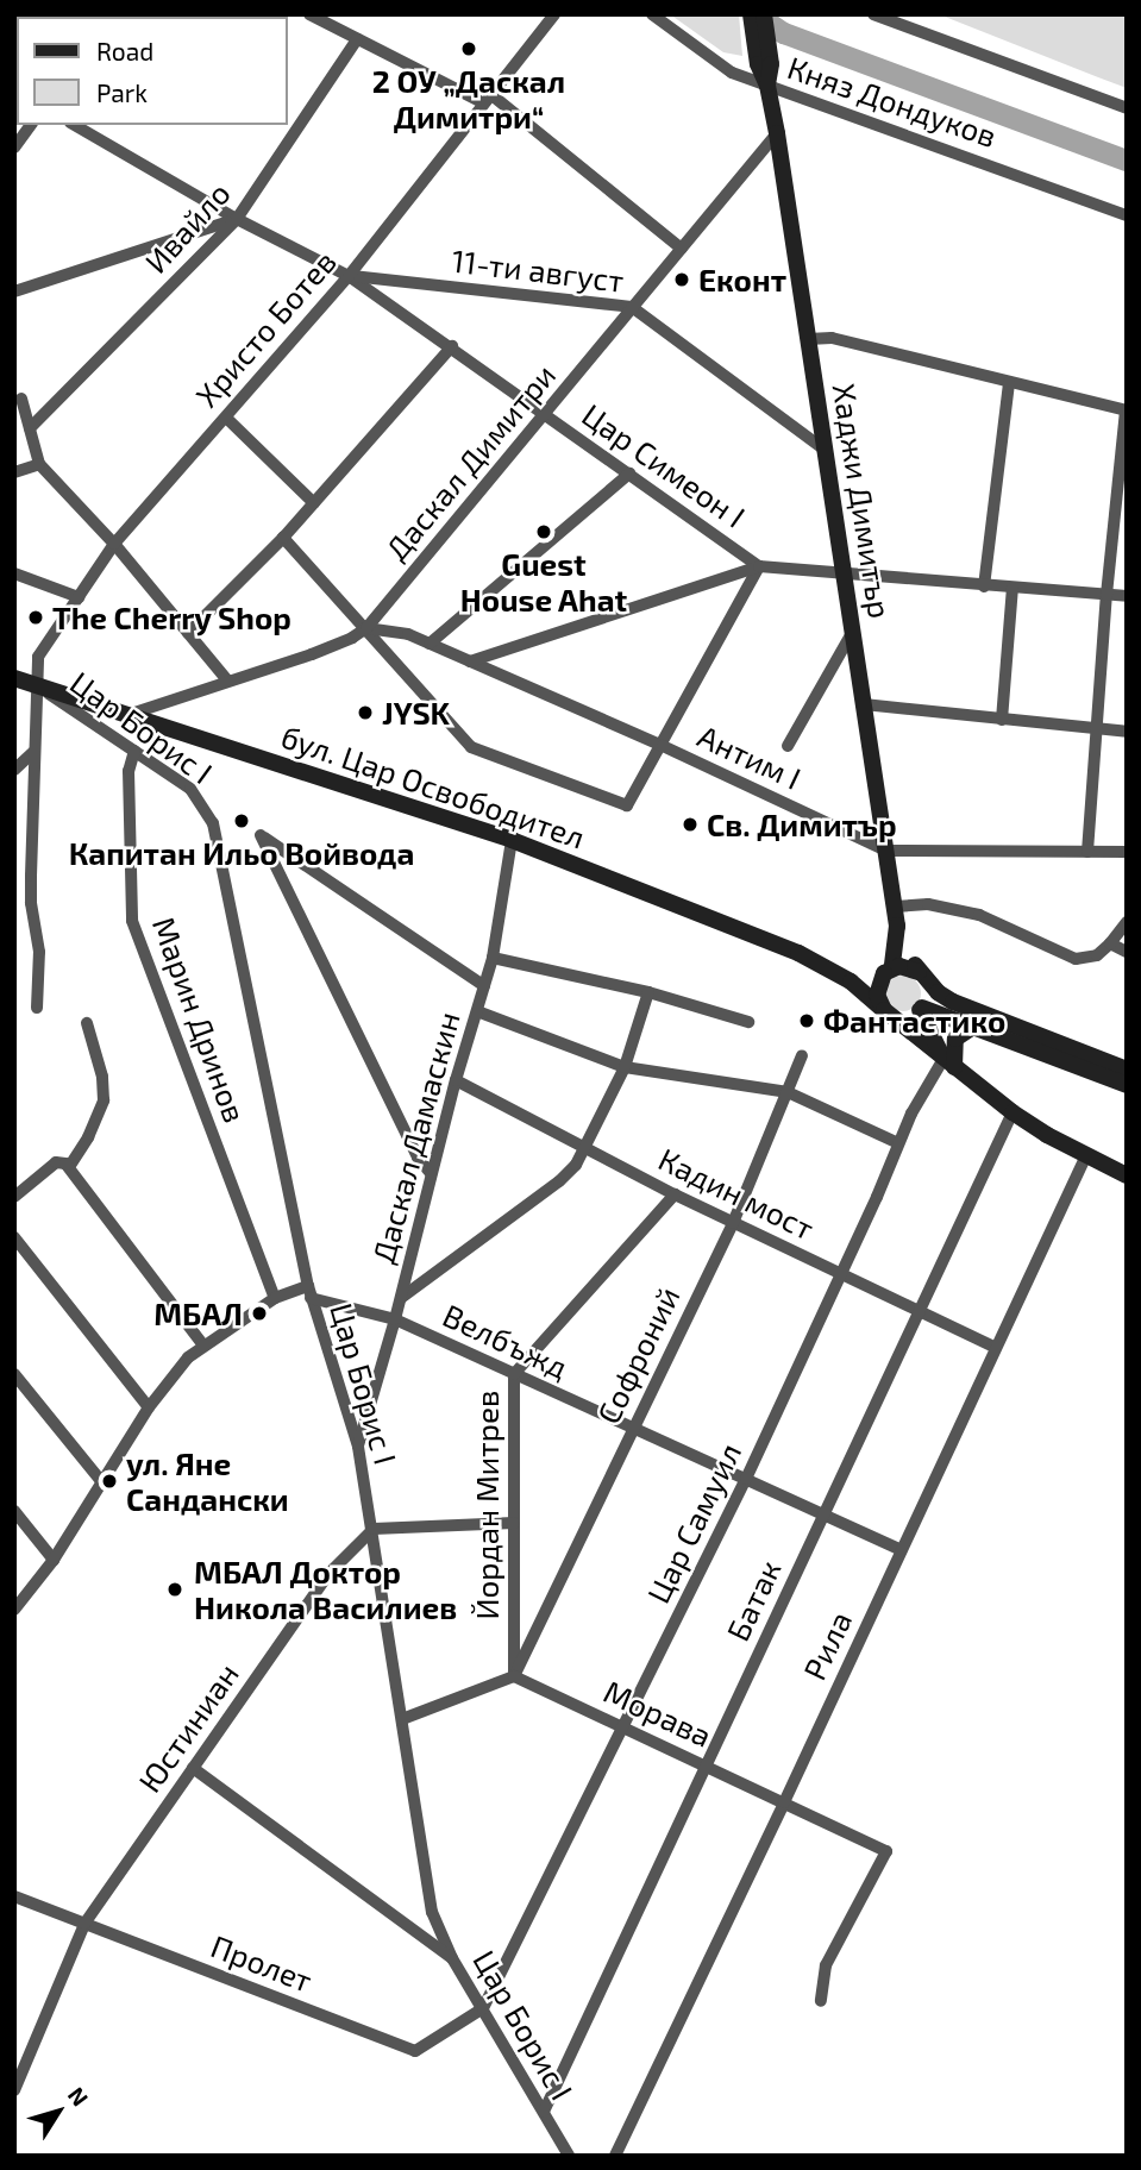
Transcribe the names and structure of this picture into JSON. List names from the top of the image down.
{
  "streets": {
    "main road": ["Хаджи Димитър", "бул. Цар Освободител"],
    "street": [
      "Княз Дондуков",
      "Ивайло",
      "11-ти август",
      "Христо Ботев",
      "Даскал Димитри",
      "Цар Симеон I",
      "Цар Борис I",
      "Антим I",
      "Марин Дринов",
      "Даскал Дамаскин",
      "Кадин мост",
      "Велбъжд",
      "Софроний",
      "Йордан Митрев",
      "Цар Самуил",
      "Батак",
      "Рила",
      "Морава",
      "Юстиниан",
      "Пролет"
    ]
  },
  "crossings": [
    ["Княз Дондуков", "Хаджи Димитър"],
    ["Ивайло", "Цар Симеон I"],
    ["11-ти август", "Христо Ботев"],
    ["11-ти август", "Даскал Димитри"],
    ["11-ти август", "Цар Симеон I"],
    ["11-ти август", "Хаджи Димитър"],
    ["Христо Ботев", "Цар Симеон I"],
    ["Христо Ботев", "Цар Борис I"],
    ["Христо Ботев", "бул. Цар Освободител"],
    ["Даскал Димитри", "Цар Симеон I"],
    ["Даскал Димитри", "Хаджи Димитър"],
    ["Даскал Димитри", "Антим I"],
    ["Даскал Димитри", "бул. Цар Освободител"],
    ["Хаджи Димитър", "Антим I"],
    ["Цар Борис I", "бул. Цар Освободител"],
    ["Цар Борис I", "Марин Дринов"],
    ["Цар Борис I", "Даскал Дамаскин"],
    ["Цар Борис I", "Велбъжд"],
    ["Цар Борис I", "Цар Самуил"],
    ["Цар Борис I", "Батак"],
    ["Цар Борис I", "Юстиниан"],
    ["Цар Борис I", "Пролет"],
    ["бул. Цар Освободител", "Даскал Дамаскин"],
    ["Даскал Дамаскин", "Кадин мост"],
    ["Даскал Дамаскин", "Велбъжд"],
    ["Кадин мост", "Софроний"],
    ["Кадин мост", "Йордан Митрев"],
    ["Кадин мост", "Цар Самуил"],
    ["Кадин мост", "Батак"],
    ["Кадин мост", "Рила"],
    ["Велбъжд", "Софроний"],
    ["Велбъжд", "Йордан Митрев"],
    ["Велбъжд", "Цар Самуил"],
    ["Велбъжд", "Батак"],
    ["Велбъжд", "Рила"],
    ["Софроний", "Йордан Митрев"],
    ["Софроний", "Морава"],
    ["Йордан Митрев", "Морава"],
    ["Цар Самуил", "Морава"],
    ["Цар Самуил", "Пролет"],
    ["Батак", "Морава"],
    ["Рила", "Морава"],
    ["Юстиниан", "Пролет"]
  ],
  "places": [
    "2 ОУ „Даскал Димитри“",
    "Еконт",
    "Guest House Ahat",
    "The Cherry Shop",
    "JYSK",
    "Капитан Ильо Войвода",
    "Св. Димитър",
    "Фантастико",
    "МБАЛ",
    "ул. Яне Сандански",
    "МБАЛ Доктор Никола Василиев"
  ],
  "legend": ["Road", "Park"],
  "north": "top right"
}
